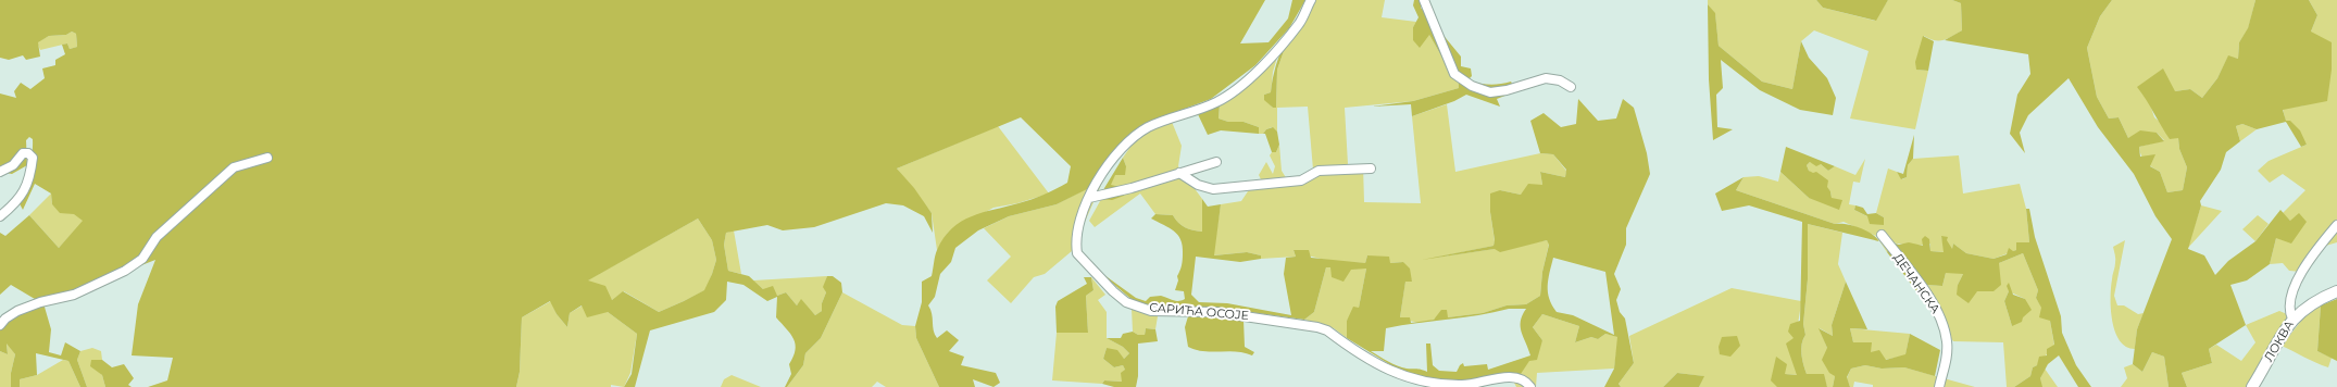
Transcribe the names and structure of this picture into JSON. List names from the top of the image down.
{
  "streets": {
    "main road": ["ЛОКВА"],
    "street": ["ДЕЧАНСКА", "САРИЋА ОСОЈЕ"]
  }
}
